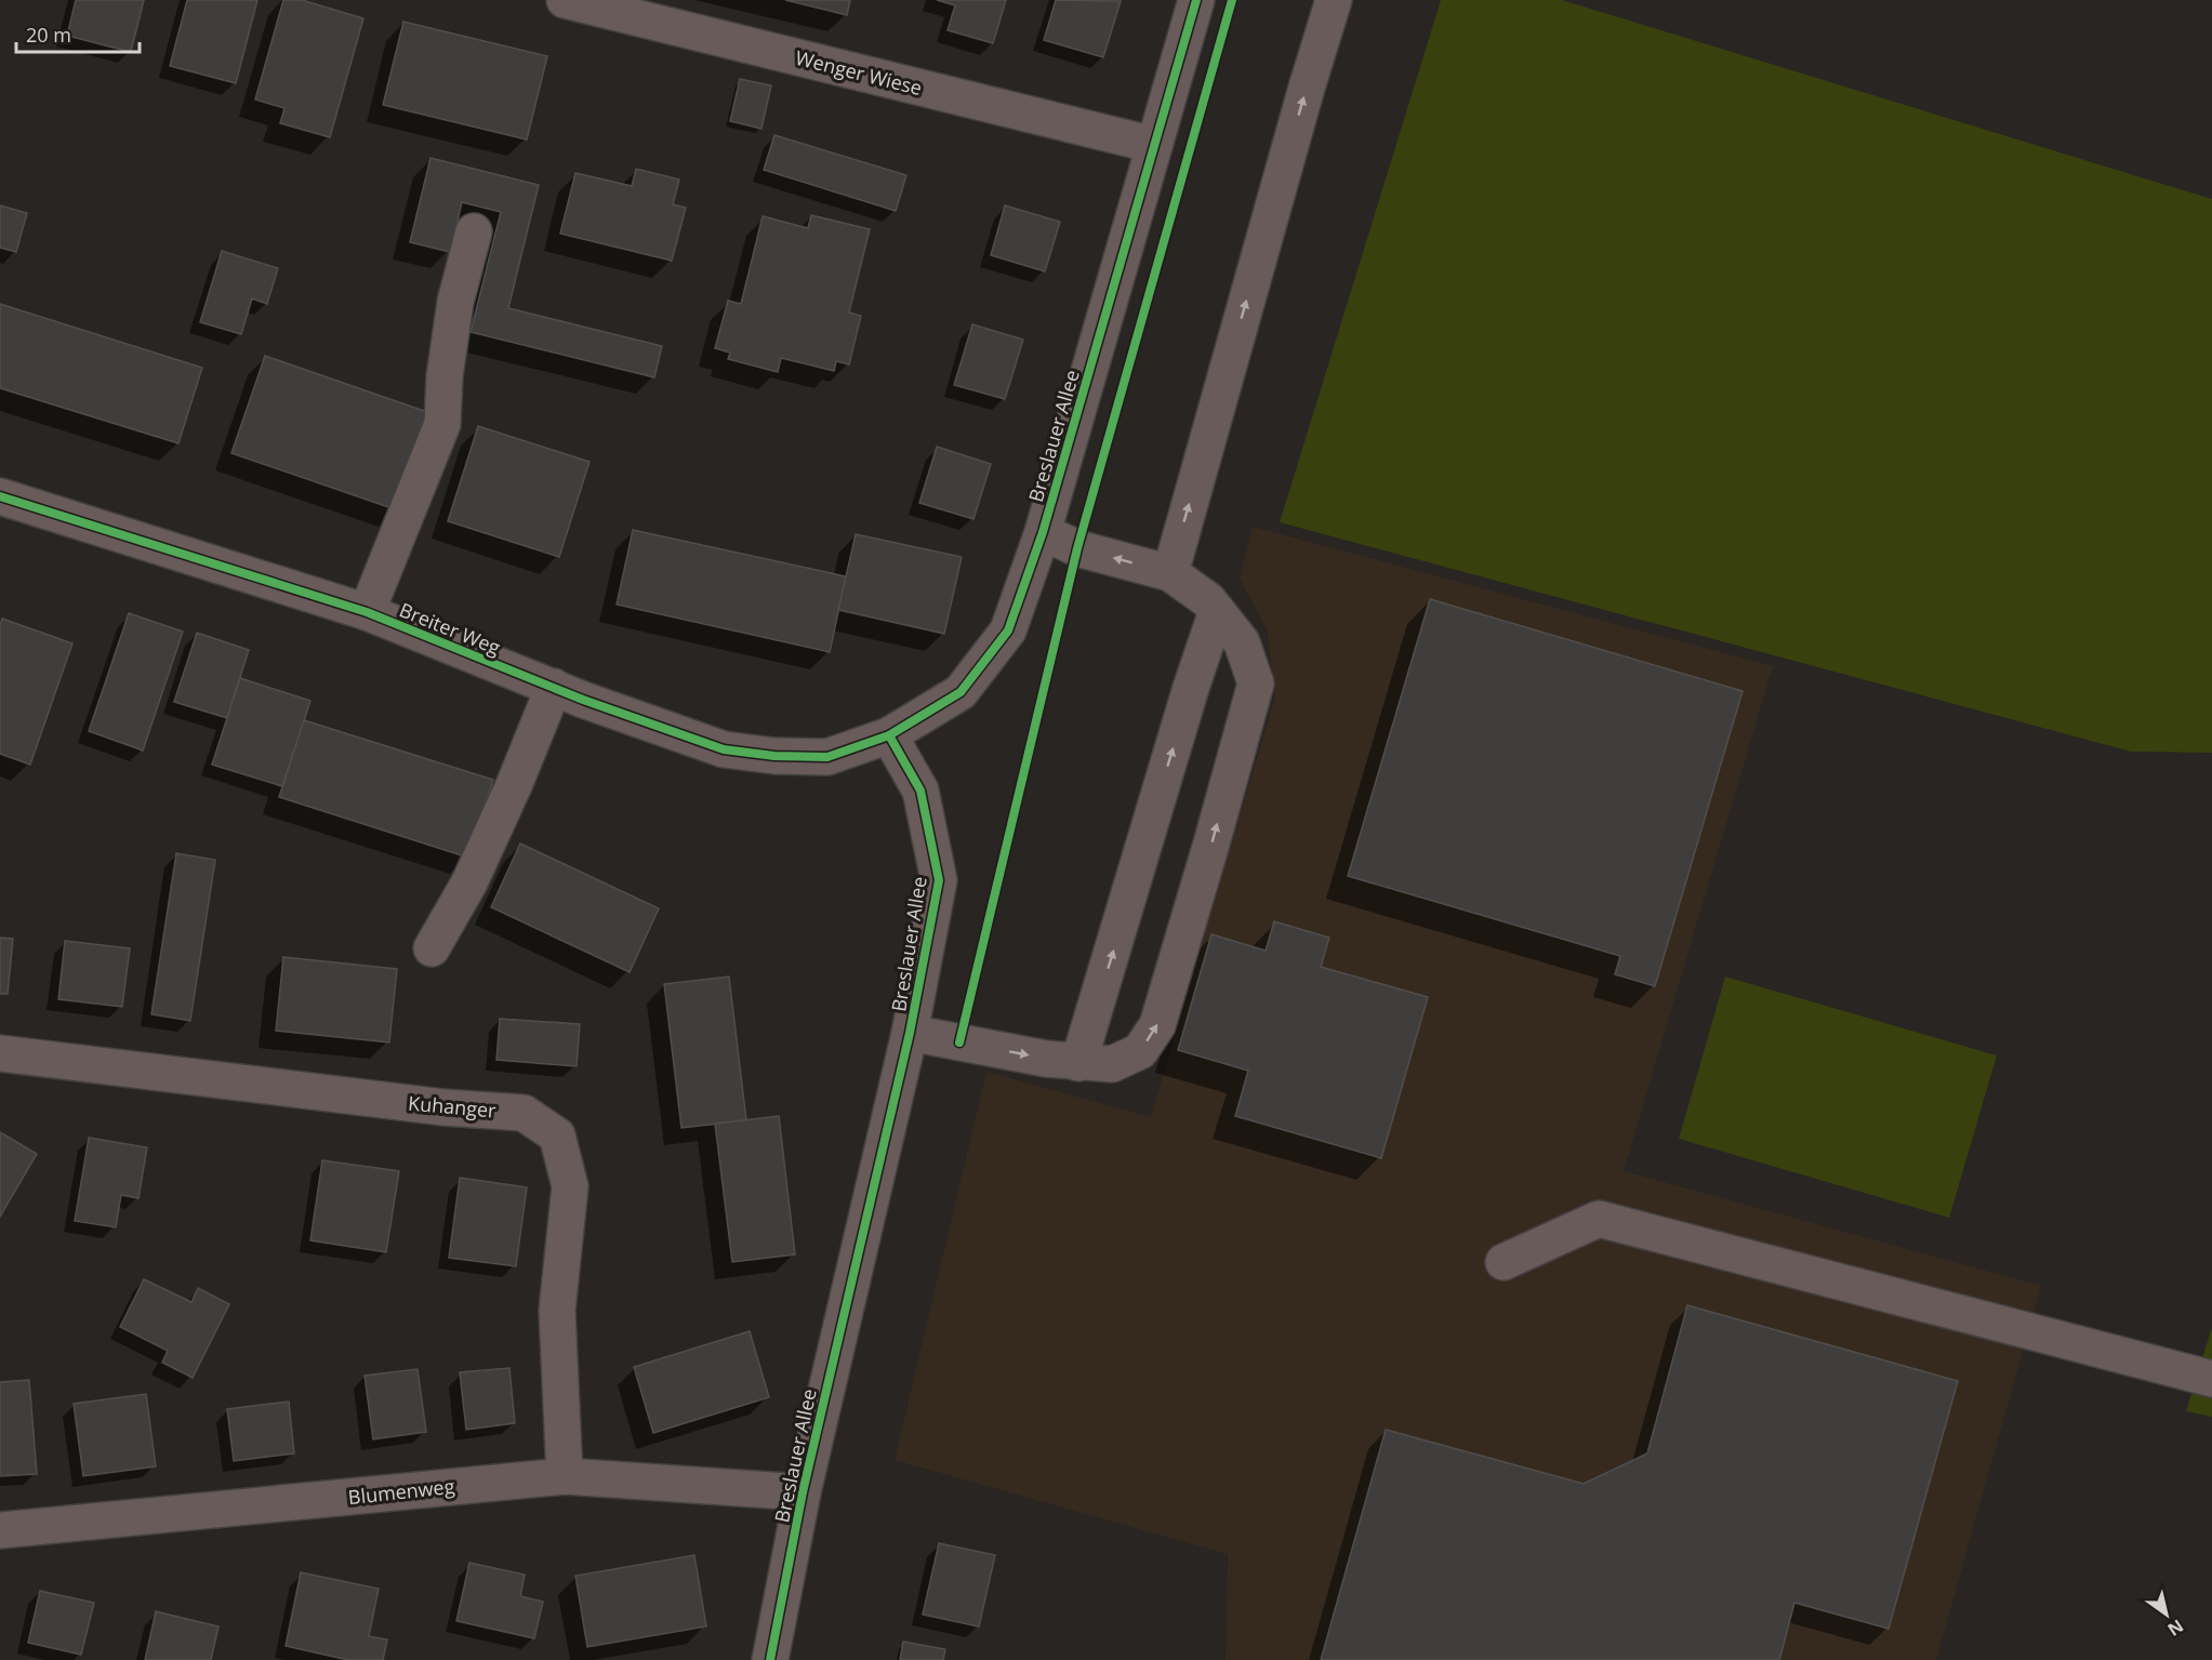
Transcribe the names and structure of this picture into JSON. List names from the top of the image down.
{
  "streets": {
    "street": [
      "Wenger Wiese",
      "Breslauer Allee",
      "Breiter Weg",
      "Kuhanger",
      "Blumenweg"
    ]
  },
  "crossings": [
    ["Wenger Wiese", "Breslauer Allee"],
    ["Breslauer Allee", "Breiter Weg"],
    ["Breslauer Allee", "Blumenweg"],
    ["Kuhanger", "Blumenweg"]
  ],
  "scale_bar": "20 m",
  "north": "bottom right"
}
